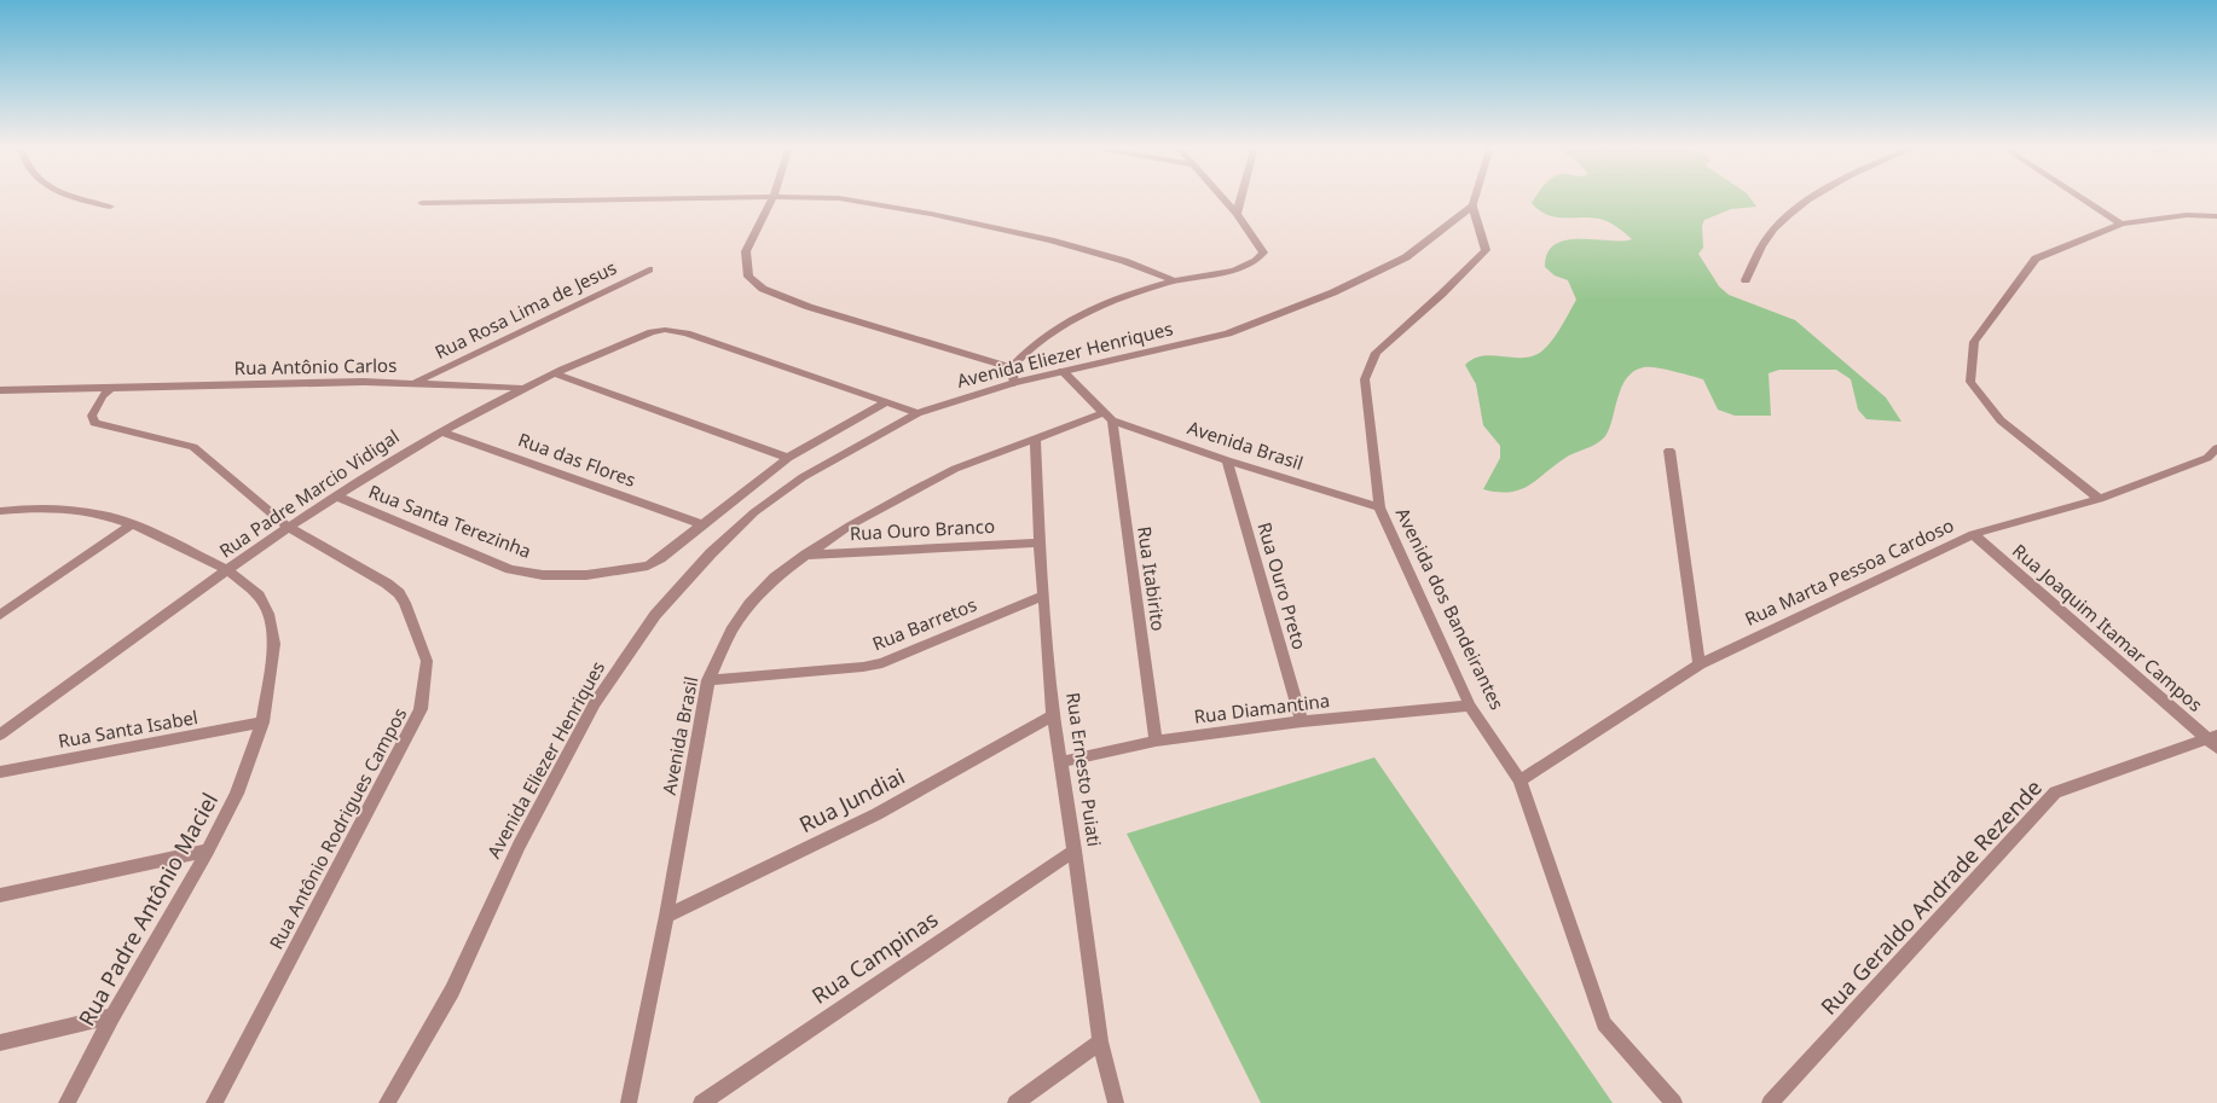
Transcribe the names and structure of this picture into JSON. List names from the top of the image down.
{
  "streets": {
    "street": [
      "Rua Rosa Lima de Jesus",
      "Avenida Eliezer Henriques",
      "Rua Antônio Carlos",
      "Avenida Brasil",
      "Rua das Flores",
      "Rua Padre Marcio Vidigal",
      "Rua Santa Terezinha",
      "Rua Ouro Branco",
      "Rua Marta Pessoa Cardoso",
      "Rua Itabirito",
      "Rua Ouro Preto",
      "Avenida dos Bandeirantes",
      "Rua Barretos",
      "Rua Joaquim Itamar Campos",
      "Rua Diamantina",
      "Rua Santa Isabel",
      "Rua Ernesto Puiati",
      "Rua Jundiai",
      "Rua Antônio Rodrigues Campos",
      "Rua Geraldo Andrade Rezende",
      "Rua Padre Antônio Maciel",
      "Rua Campinas"
    ]
  },
  "crossings": [
    ["Rua Rosa Lima de Jesus", "Rua Antônio Carlos"],
    ["Avenida Eliezer Henriques", "Avenida Brasil"],
    ["Avenida Eliezer Henriques", "Avenida dos Bandeirantes"],
    ["Rua Antônio Carlos", "Rua Padre Marcio Vidigal"],
    ["Rua Antônio Carlos", "Rua Antônio Rodrigues Campos"],
    ["Avenida Brasil", "Rua Ouro Branco"],
    ["Avenida Brasil", "Rua Itabirito"],
    ["Avenida Brasil", "Rua Ouro Preto"],
    ["Avenida Brasil", "Avenida dos Bandeirantes"],
    ["Avenida Brasil", "Rua Barretos"],
    ["Avenida Brasil", "Rua Ernesto Puiati"],
    ["Avenida Brasil", "Rua Jundiai"],
    ["Rua das Flores", "Rua Padre Marcio Vidigal"],
    ["Rua das Flores", "Rua Santa Terezinha"],
    ["Rua Padre Marcio Vidigal", "Rua Santa Terezinha"],
    ["Rua Padre Marcio Vidigal", "Rua Antônio Rodrigues Campos"],
    ["Rua Padre Marcio Vidigal", "Rua Padre Antônio Maciel"],
    ["Rua Ouro Branco", "Rua Ernesto Puiati"],
    ["Rua Marta Pessoa Cardoso", "Avenida dos Bandeirantes"],
    ["Rua Marta Pessoa Cardoso", "Rua Joaquim Itamar Campos"],
    ["Rua Itabirito", "Rua Diamantina"],
    ["Rua Ouro Preto", "Rua Diamantina"],
    ["Avenida dos Bandeirantes", "Rua Diamantina"],
    ["Rua Barretos", "Rua Ernesto Puiati"],
    ["Rua Joaquim Itamar Campos", "Rua Geraldo Andrade Rezende"],
    ["Rua Diamantina", "Rua Ernesto Puiati"],
    ["Rua Santa Isabel", "Rua Padre Antônio Maciel"],
    ["Rua Ernesto Puiati", "Rua Jundiai"],
    ["Rua Ernesto Puiati", "Rua Campinas"]
  ]
}
